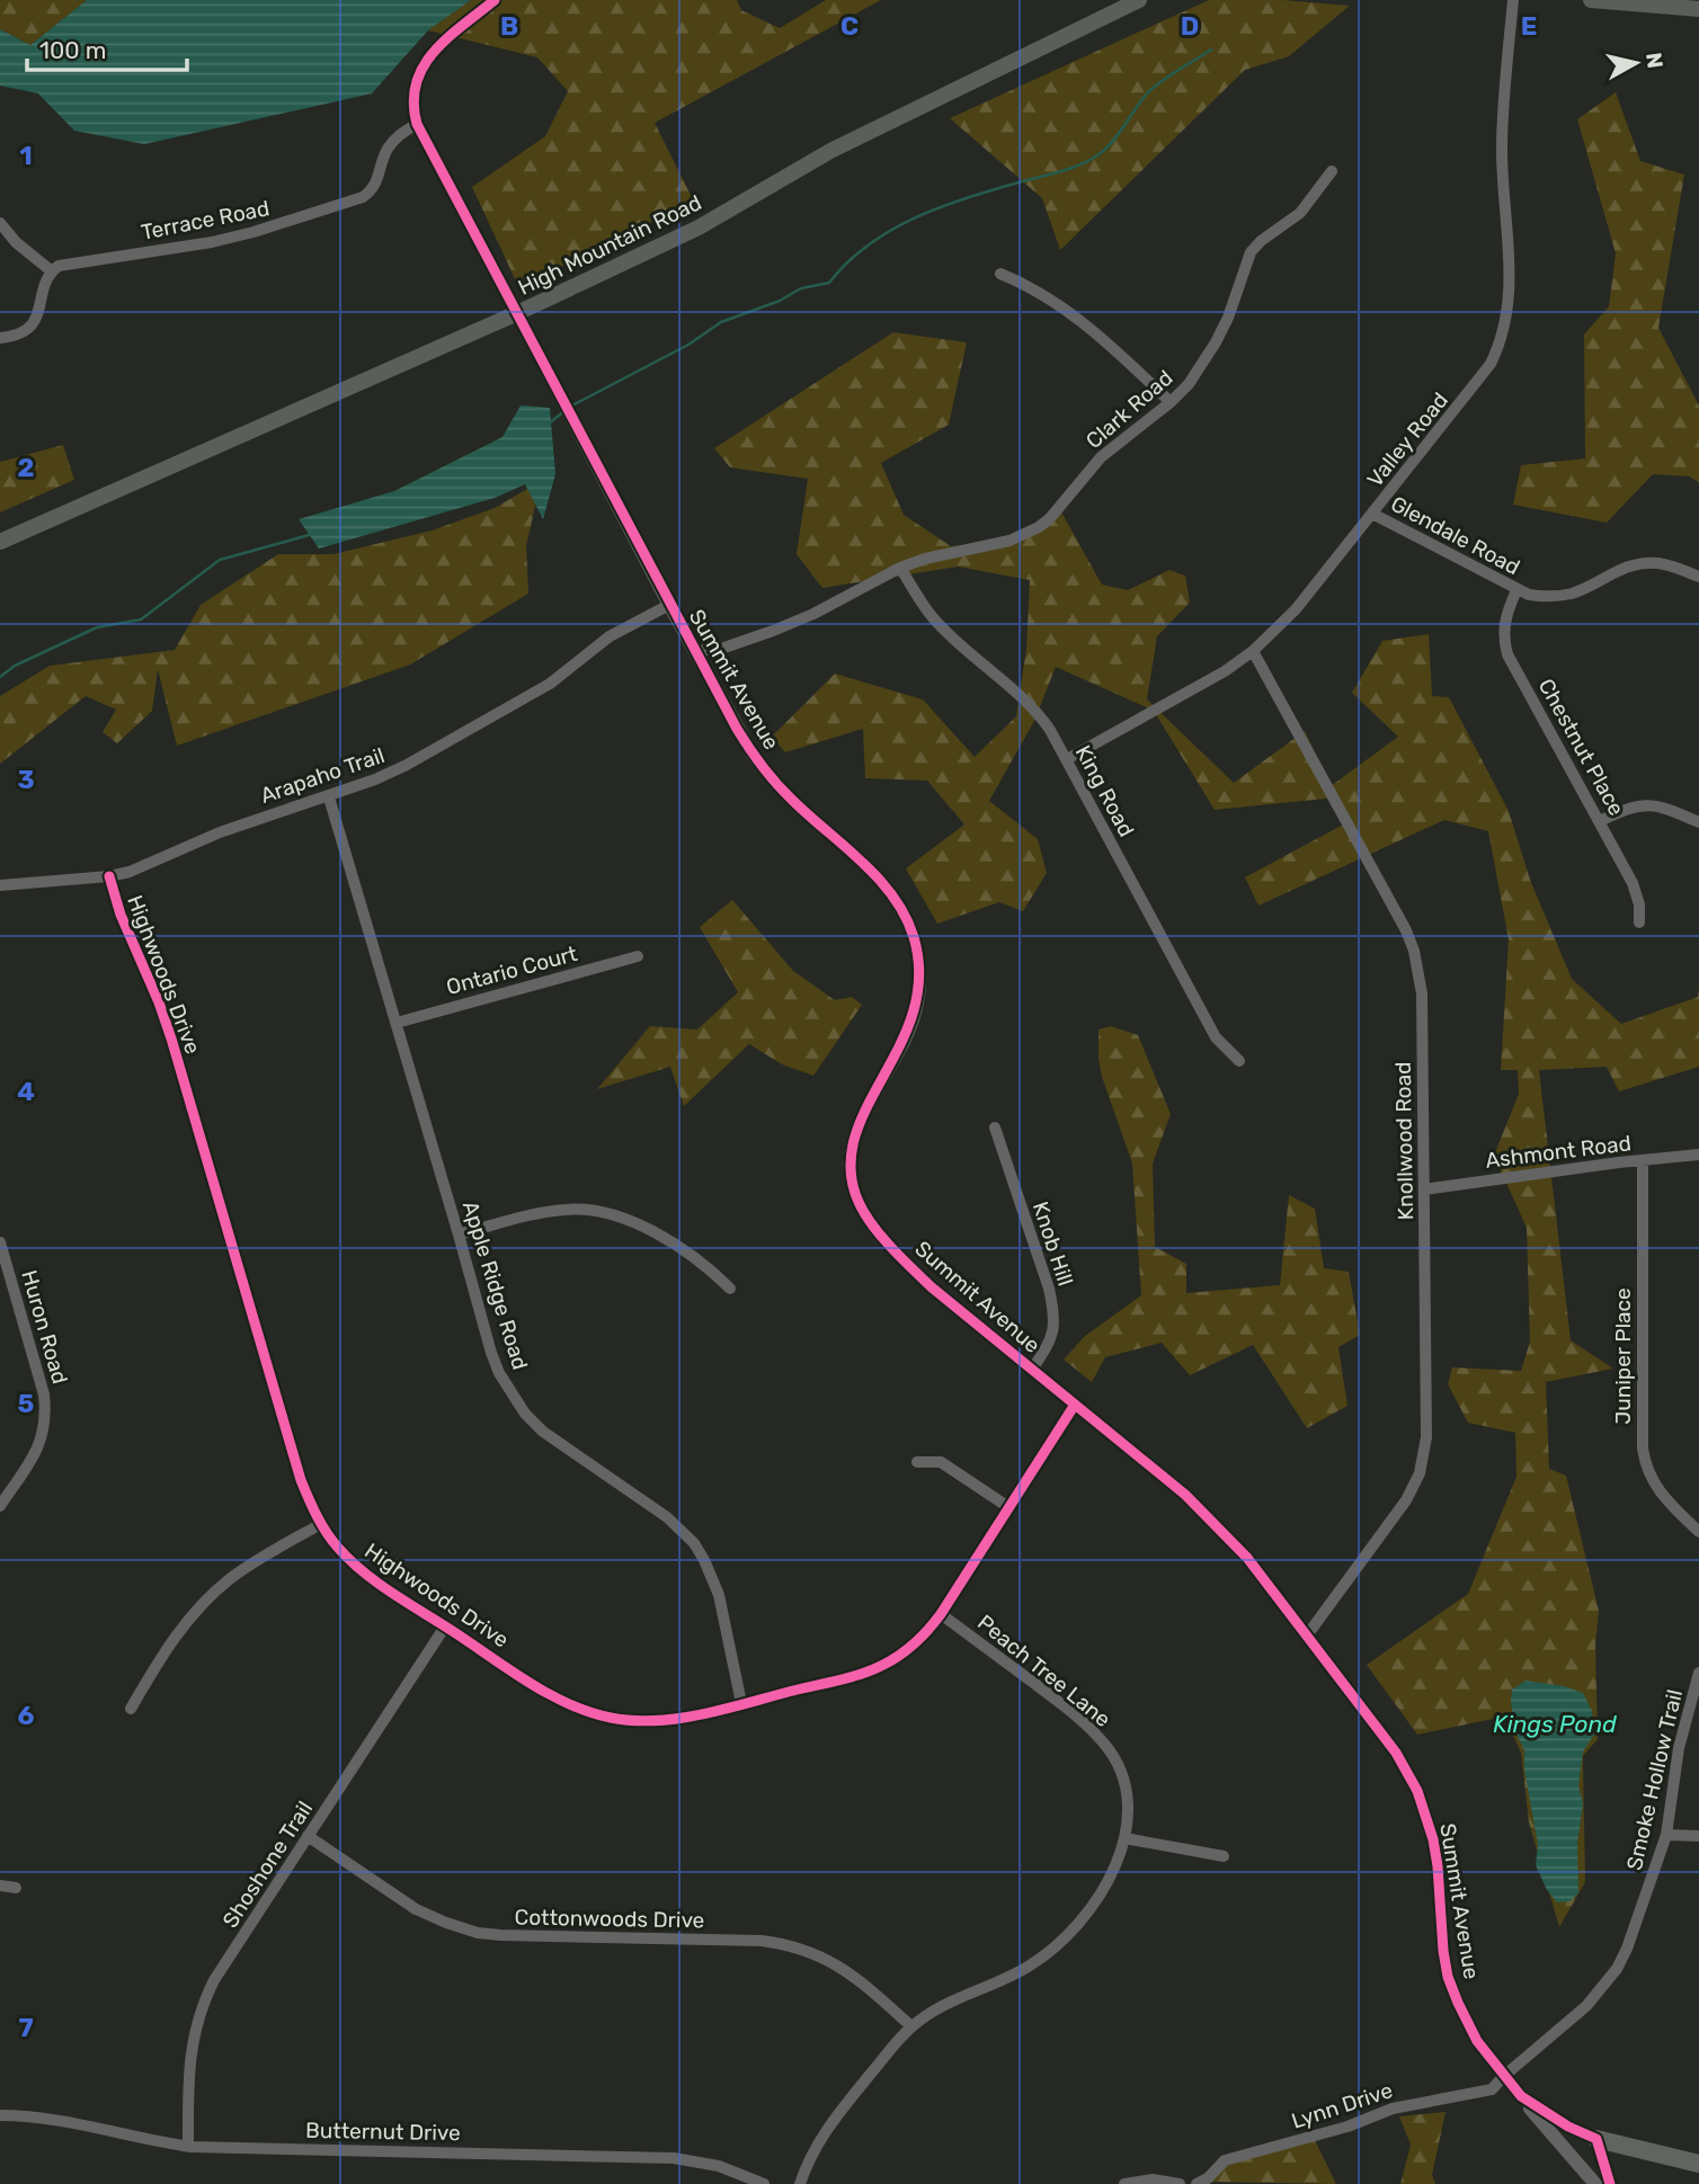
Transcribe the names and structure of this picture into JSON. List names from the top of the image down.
{
  "streets": {
    "main road": ["High Mountain Road"],
    "street": [
      "Terrace Road",
      "Clark Road",
      "Valley Road",
      "Glendale Road",
      "Summit Avenue",
      "Chestnut Place",
      "Arapaho Trail",
      "King Road",
      "Ontario Court",
      "Highwoods Drive",
      "Knollwood Road",
      "Ashmont Road",
      "Knob Hill",
      "Apple Ridge Road",
      "Huron Road",
      "Juniper Place",
      "Peach Tree Lane",
      "Smoke Hollow Trail",
      "Shoshone Trail",
      "Cottonwoods Drive",
      "Lynn Drive",
      "Butternut Drive"
    ]
  },
  "crossings": [
    ["Terrace Road", "Summit Avenue"],
    ["High Mountain Road", "Summit Avenue"],
    ["Clark Road", "Summit Avenue"],
    ["Clark Road", "King Road"],
    ["Valley Road", "Glendale Road"],
    ["Valley Road", "King Road"],
    ["Valley Road", "Knollwood Road"],
    ["Glendale Road", "Chestnut Place"],
    ["Summit Avenue", "Arapaho Trail"],
    ["Summit Avenue", "Highwoods Drive"],
    ["Summit Avenue", "Knollwood Road"],
    ["Summit Avenue", "Knob Hill"],
    ["Summit Avenue", "Smoke Hollow Trail"],
    ["Summit Avenue", "Lynn Drive"],
    ["Arapaho Trail", "Highwoods Drive"],
    ["Arapaho Trail", "Apple Ridge Road"],
    ["Ontario Court", "Apple Ridge Road"],
    ["Highwoods Drive", "Apple Ridge Road"],
    ["Highwoods Drive", "Peach Tree Lane"],
    ["Highwoods Drive", "Shoshone Trail"],
    ["Knollwood Road", "Ashmont Road"],
    ["Ashmont Road", "Juniper Place"],
    ["Peach Tree Lane", "Cottonwoods Drive"],
    ["Smoke Hollow Trail", "Lynn Drive"],
    ["Shoshone Trail", "Cottonwoods Drive"],
    ["Shoshone Trail", "Butternut Drive"]
  ],
  "water": ["Kings Pond"],
  "scale_bar": "100 m",
  "north": "right",
  "grid": {
    "columns": [
      "B",
      "C",
      "D",
      "E"
    ],
    "rows": [
      "1",
      "2",
      "3",
      "4",
      "5",
      "6",
      "7"
    ]
  }
}
